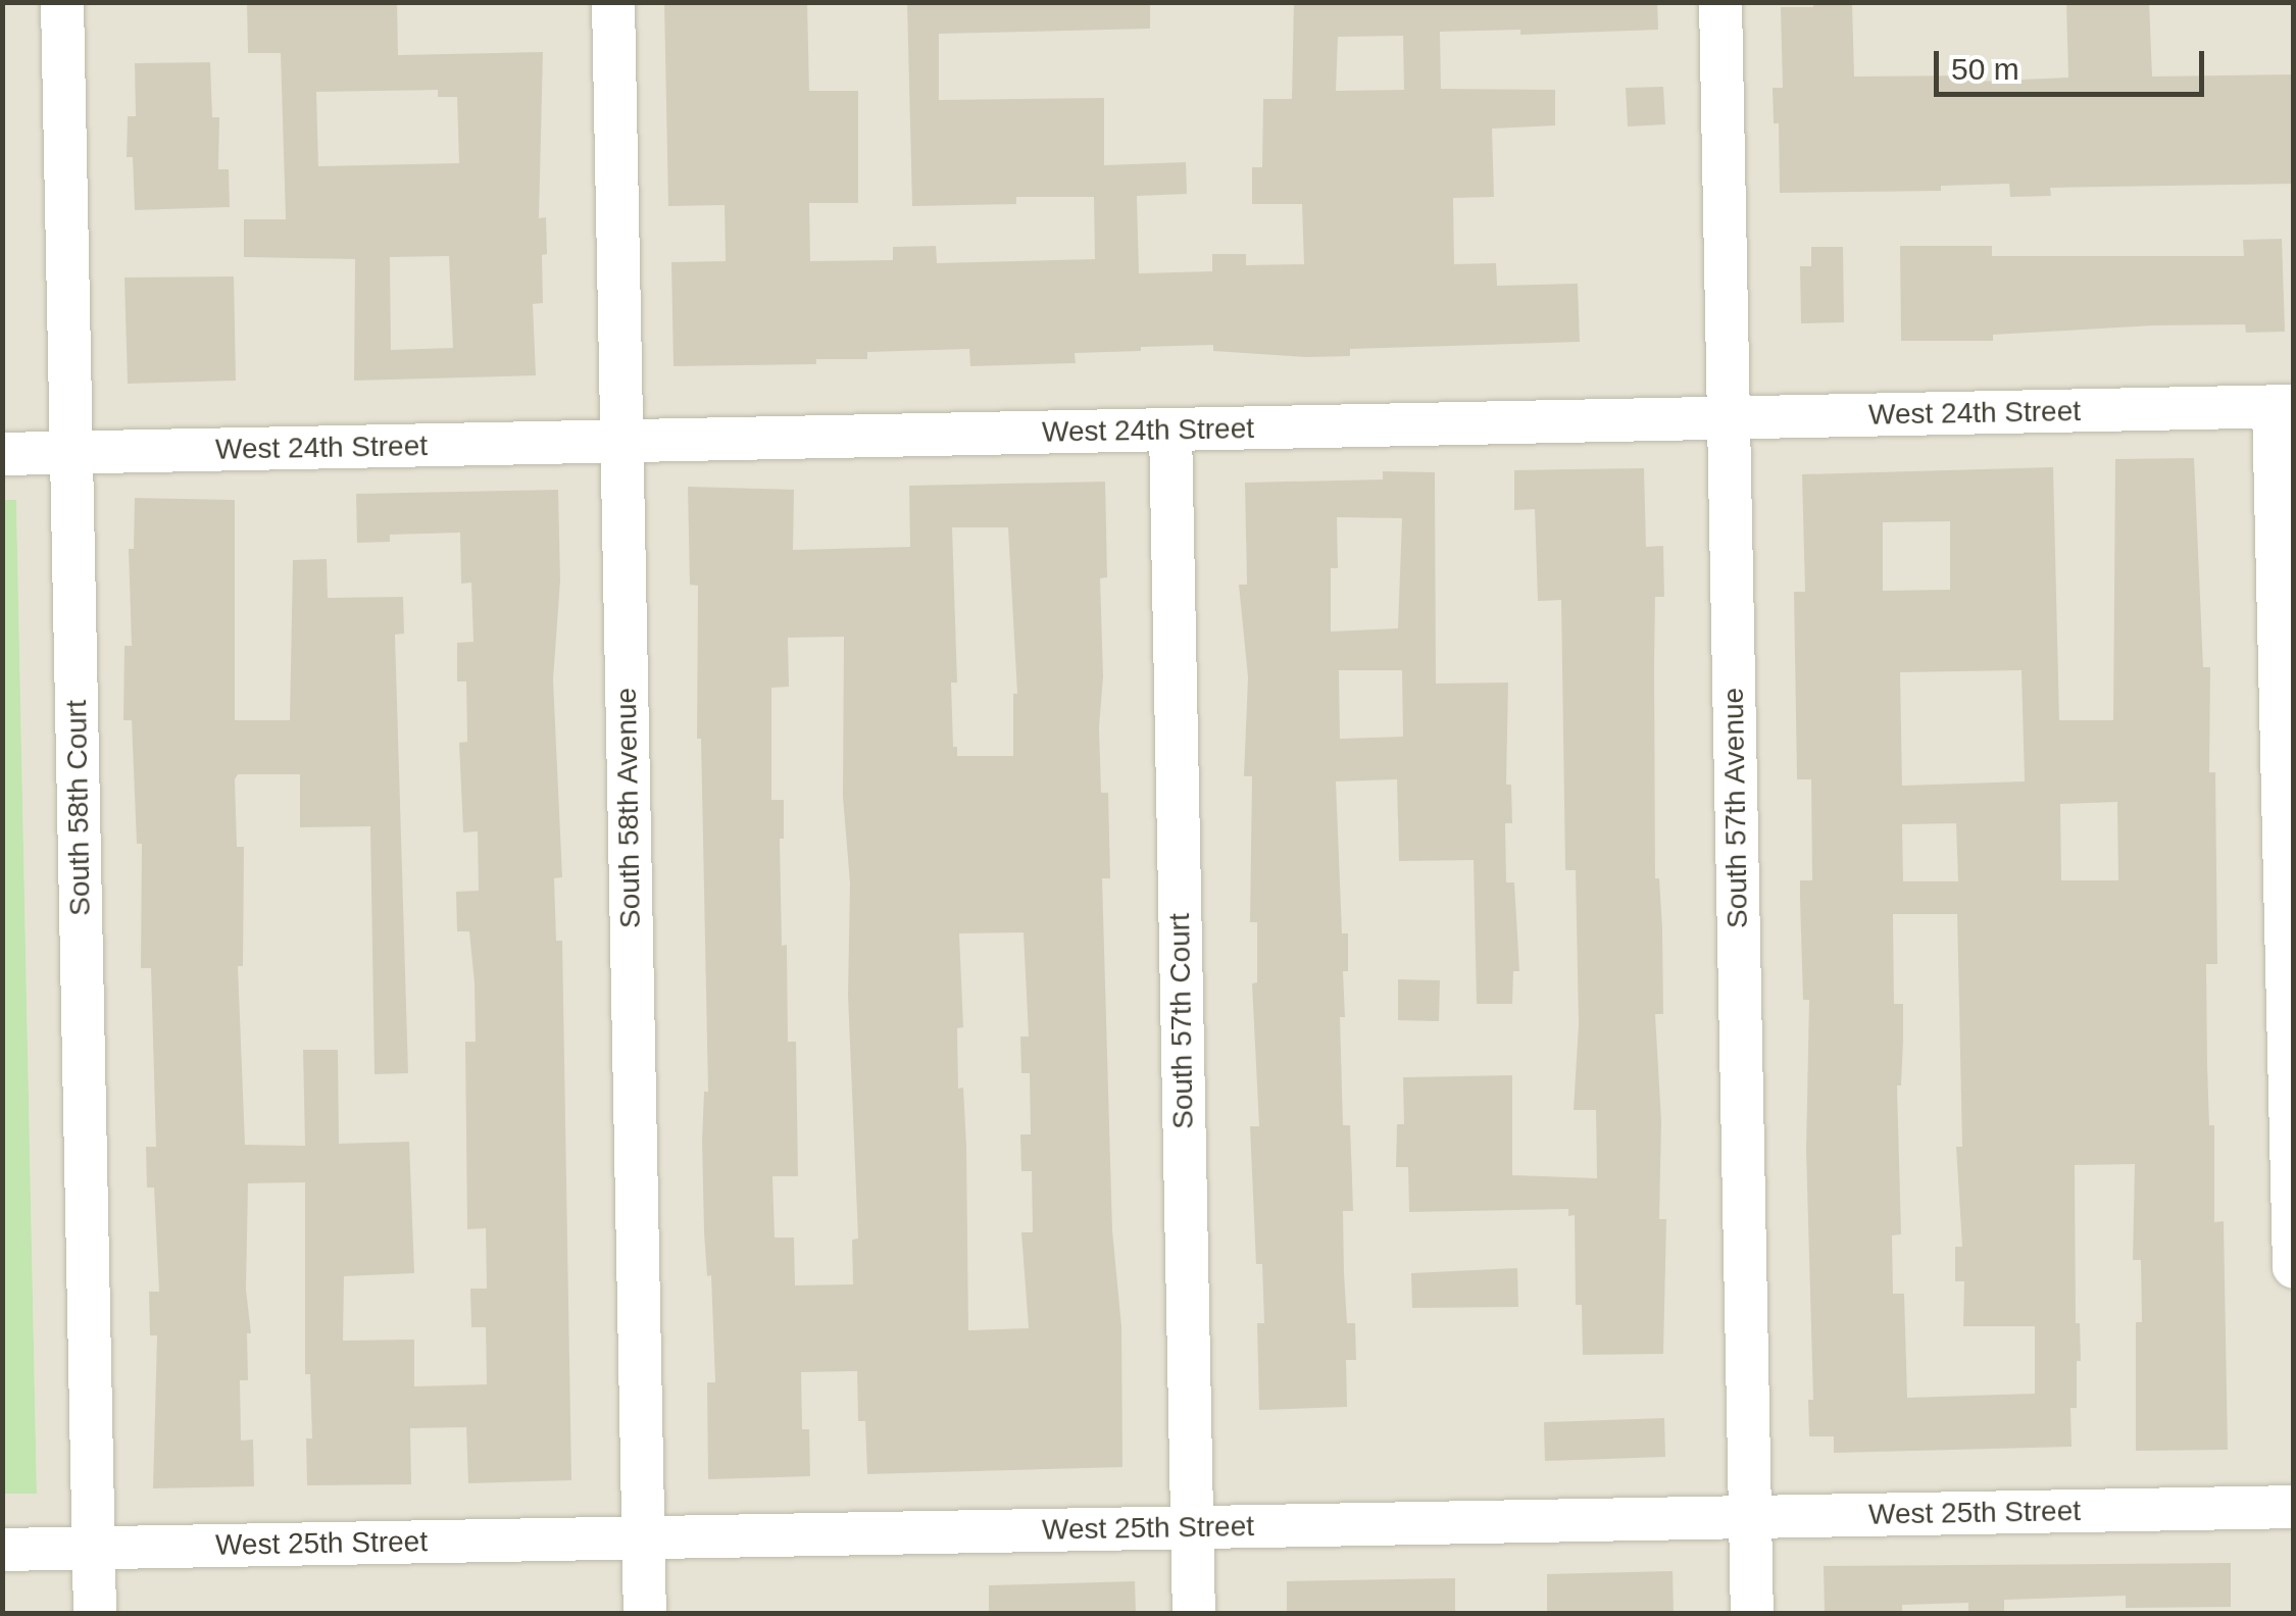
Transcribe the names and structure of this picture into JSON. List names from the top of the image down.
{
  "streets": {
    "street": [
      "West 24th Street",
      "South 58th Court",
      "South 58th Avenue",
      "South 57th Avenue",
      "South 57th Court",
      "West 25th Street"
    ]
  },
  "crossings": [
    ["West 24th Street", "South 58th Court"],
    ["West 24th Street", "South 58th Avenue"],
    ["West 24th Street", "South 57th Avenue"],
    ["West 24th Street", "South 57th Court"],
    ["South 58th Court", "West 25th Street"],
    ["South 58th Avenue", "West 25th Street"],
    ["South 57th Avenue", "West 25th Street"],
    ["South 57th Court", "West 25th Street"]
  ],
  "scale_bar": "50 m"
}
